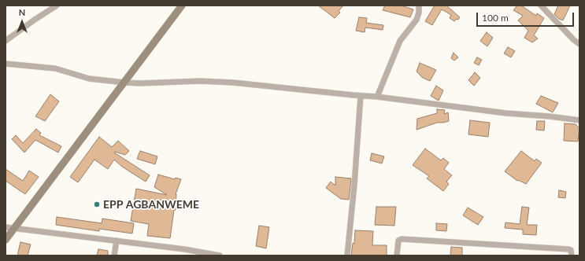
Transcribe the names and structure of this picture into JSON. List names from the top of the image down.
{
  "places": ["EPP AGBANWEME"],
  "scale_bar": "100 m",
  "north": "top"
}
